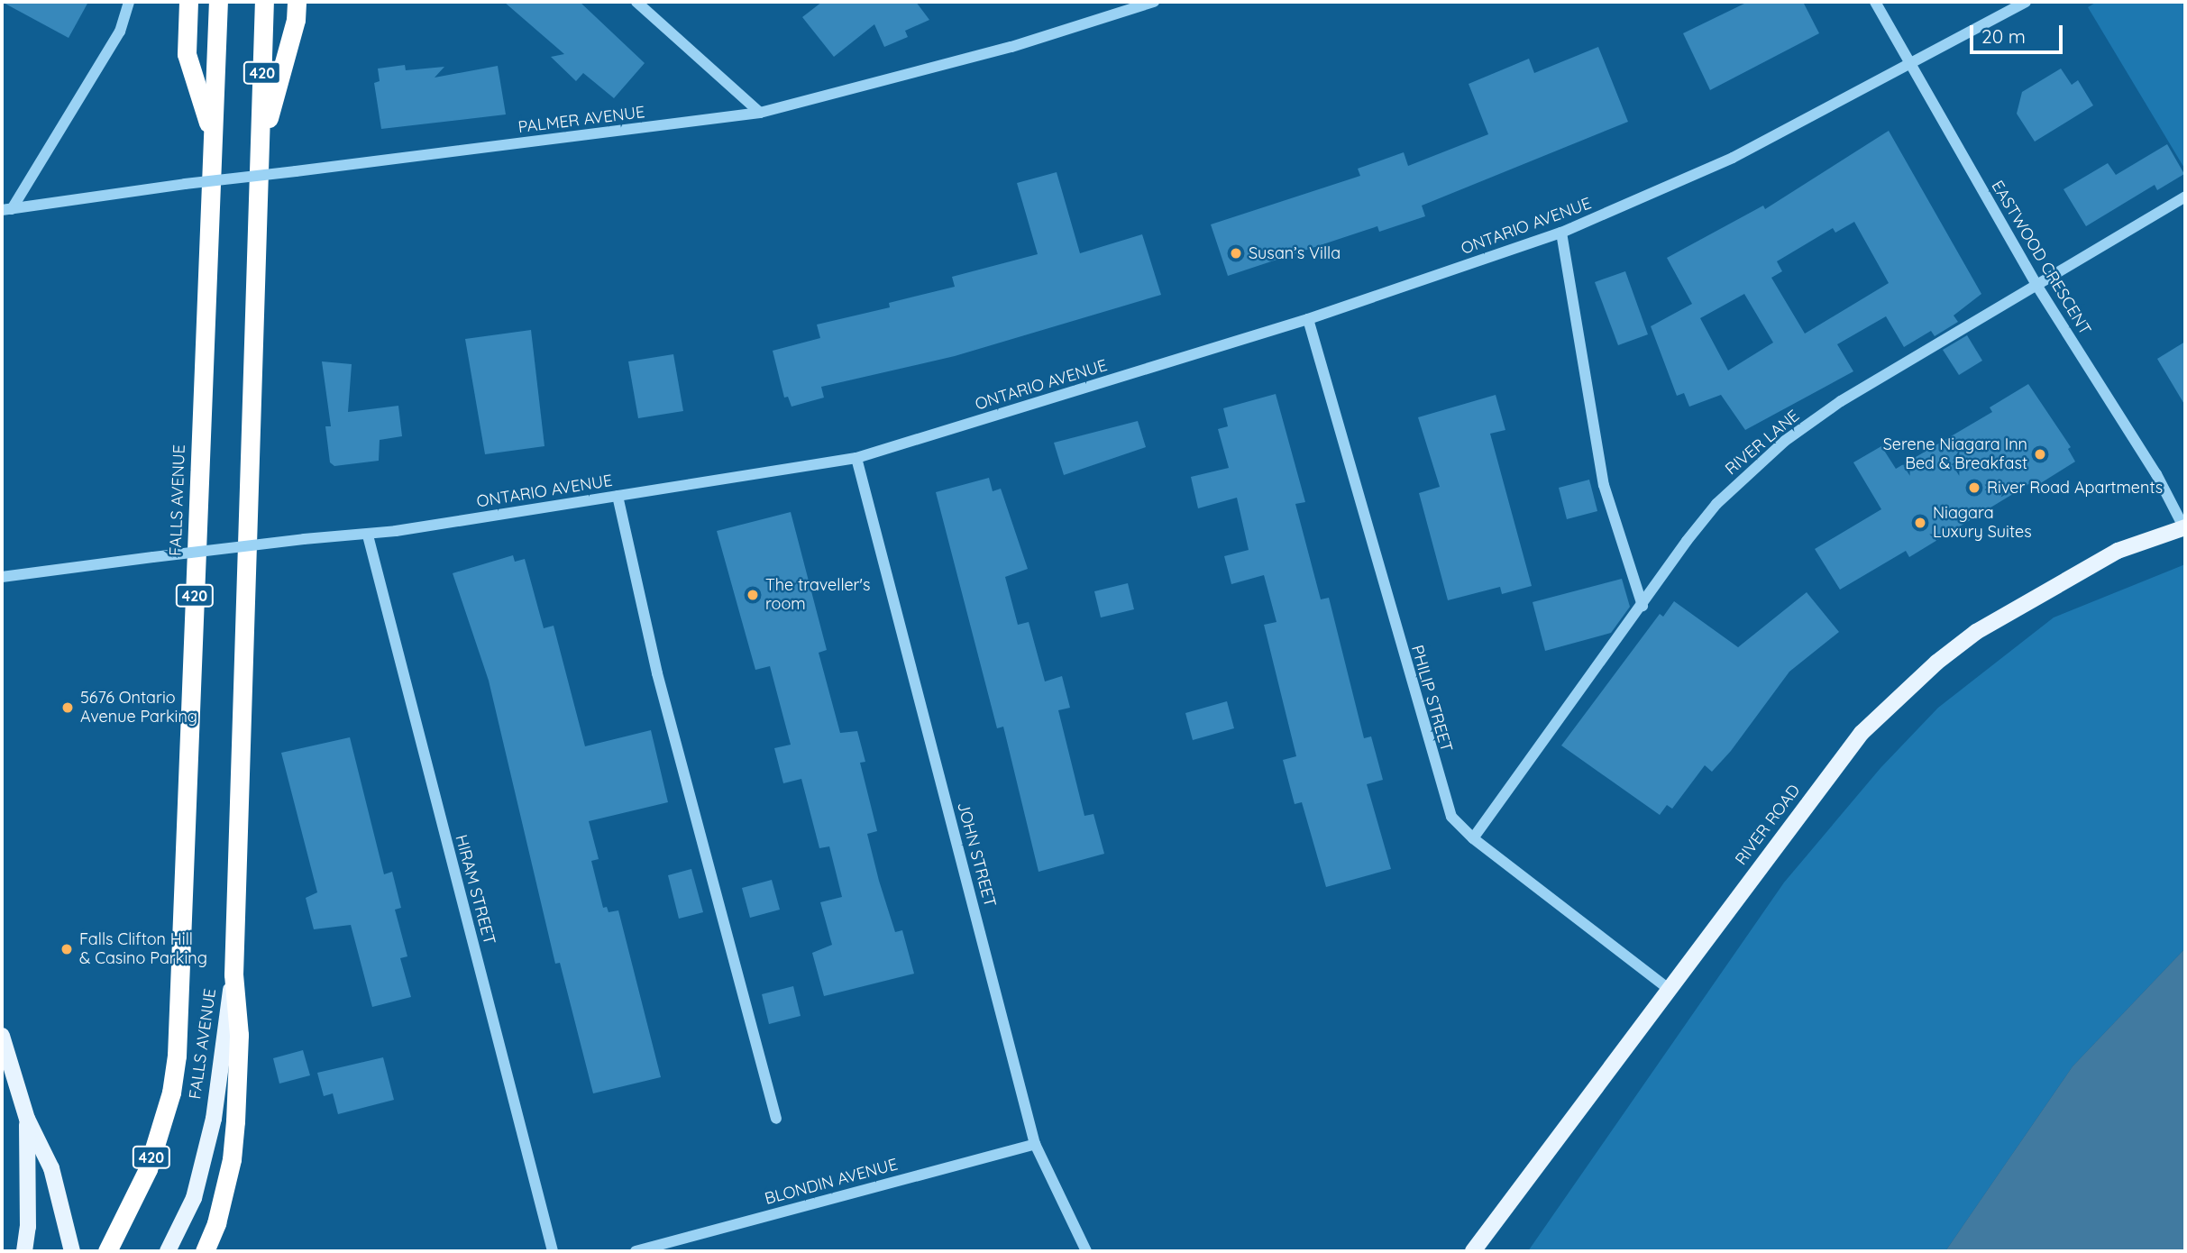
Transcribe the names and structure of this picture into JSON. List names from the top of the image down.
{
  "streets": {
    "highway": ["420", "FALLS AVENUE"],
    "main road": ["RIVER ROAD"],
    "street": [
      "PALMER AVENUE",
      "ONTARIO AVENUE",
      "EASTWOOD CRESCENT",
      "RIVER LANE",
      "PHILIP STREET",
      "JOHN STREET",
      "HIRAM STREET",
      "BLONDIN AVENUE"
    ]
  },
  "crossings": [
    ["ONTARIO AVENUE", "EASTWOOD CRESCENT"],
    ["ONTARIO AVENUE", "PHILIP STREET"],
    ["ONTARIO AVENUE", "JOHN STREET"],
    ["ONTARIO AVENUE", "HIRAM STREET"],
    ["EASTWOOD CRESCENT", "RIVER LANE"],
    ["EASTWOOD CRESCENT", "RIVER ROAD"],
    ["RIVER LANE", "PHILIP STREET"],
    ["PHILIP STREET", "RIVER ROAD"],
    ["JOHN STREET", "BLONDIN AVENUE"]
  ],
  "places": [
    "Susan’s Villa",
    "Serene Niagara Inn Bed & Breakfast",
    "River Road Apartments",
    "Niagara Luxury Suites",
    "The traveller's room",
    "5676 Ontario Avenue Parking",
    "Falls Clifton Hill & Casino Parking"
  ],
  "scale_bar": "20 m"
}
